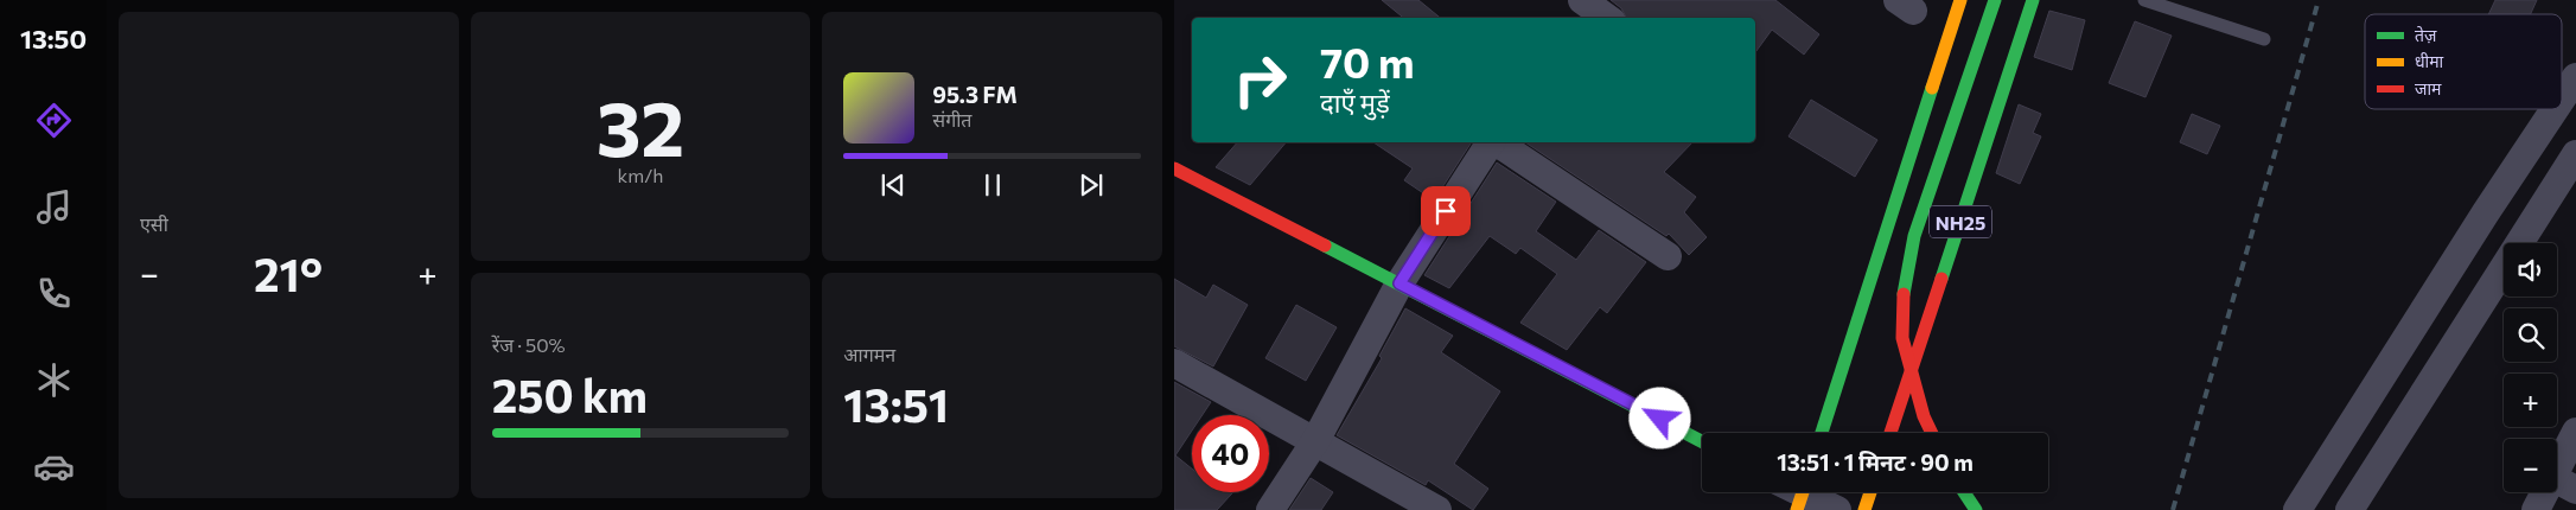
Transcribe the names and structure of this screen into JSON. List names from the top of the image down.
{
  "streets": {
    "main road": ["NH25"]
  },
  "legend": ["तेज़", "धीमा", "जाम"],
  "page": {
    "tabs": "13:50",
    "tile": [
      "एसी",
      ["32", "km/h"],
      ["रेंज · 50%", "250 km"],
      ["आगमन", "13:51"]
    ],
    "turn": ["70 m", "दाएँ मुड़ें"],
    "song": ["95.3 FM", "संगीत"],
    "map_buttons": ["+", "−"],
    "heat": ["−", "21°", "+"],
    "limit": "40",
    "trip": "13:51 · 1 मिनट · 90 m"
  }
}
